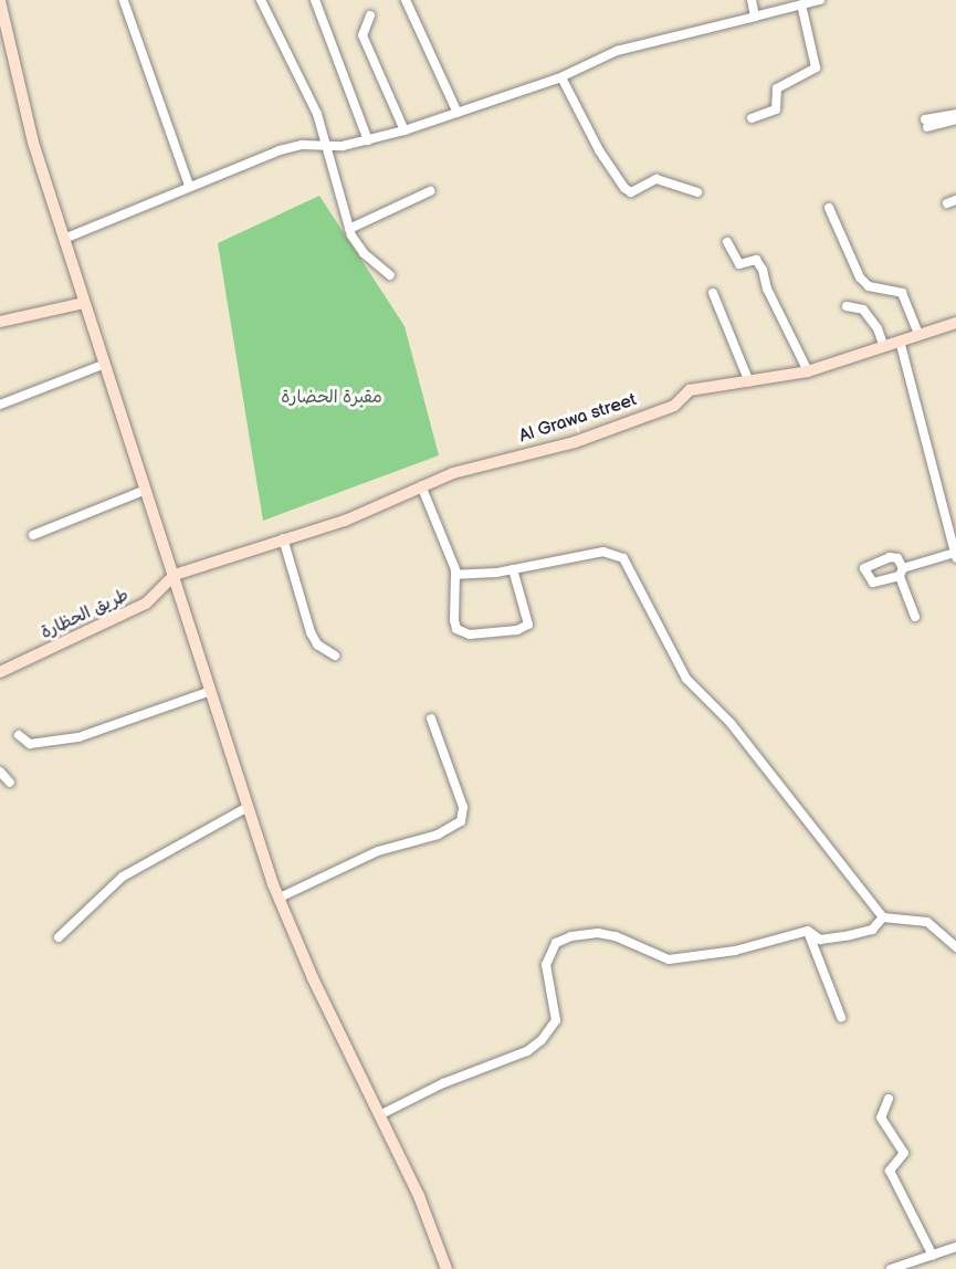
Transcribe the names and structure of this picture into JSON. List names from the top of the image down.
{
  "streets": {
    "street": ["Al Grawa street", "طريق الحظارة"]
  },
  "crossings": [
    ["Al Grawa street", "طريق الحظارة"]
  ],
  "parks": ["مقبرة الحضارة"]
}
